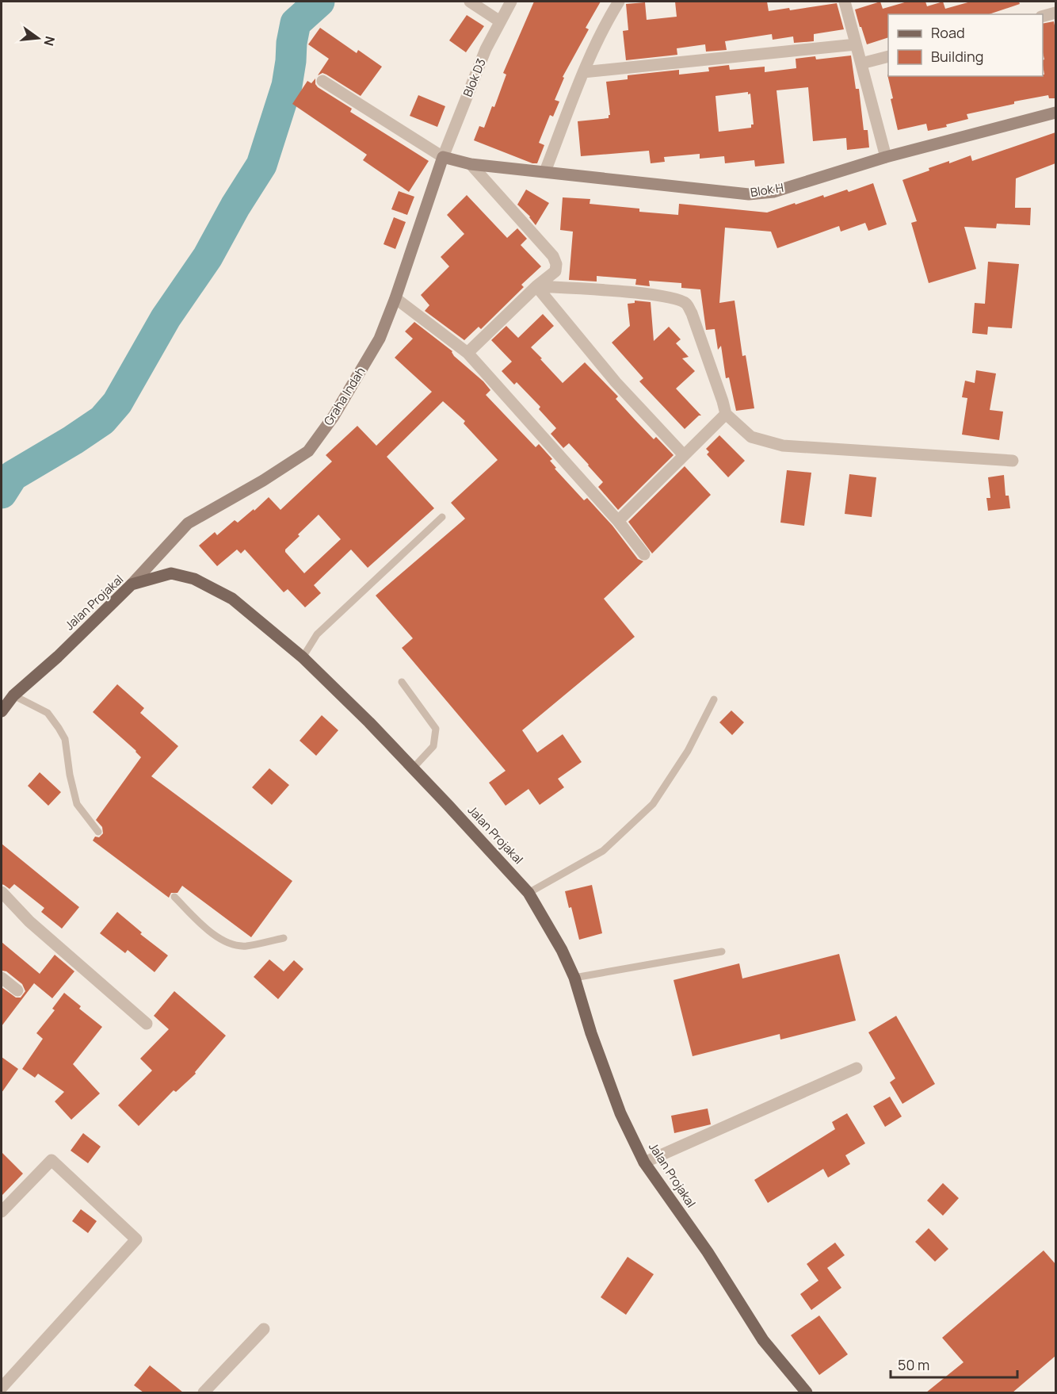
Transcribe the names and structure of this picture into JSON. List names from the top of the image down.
{
  "streets": {
    "main road": ["Jalan Projakal"],
    "street": ["Blok D3", "Blok H", "Graha Indah"]
  },
  "crossings": [
    ["Blok D3", "Graha Indah"],
    ["Graha Indah", "Jalan Projakal"]
  ],
  "legend": ["Road", "Building"],
  "scale_bar": "50 m",
  "north": "right"
}
